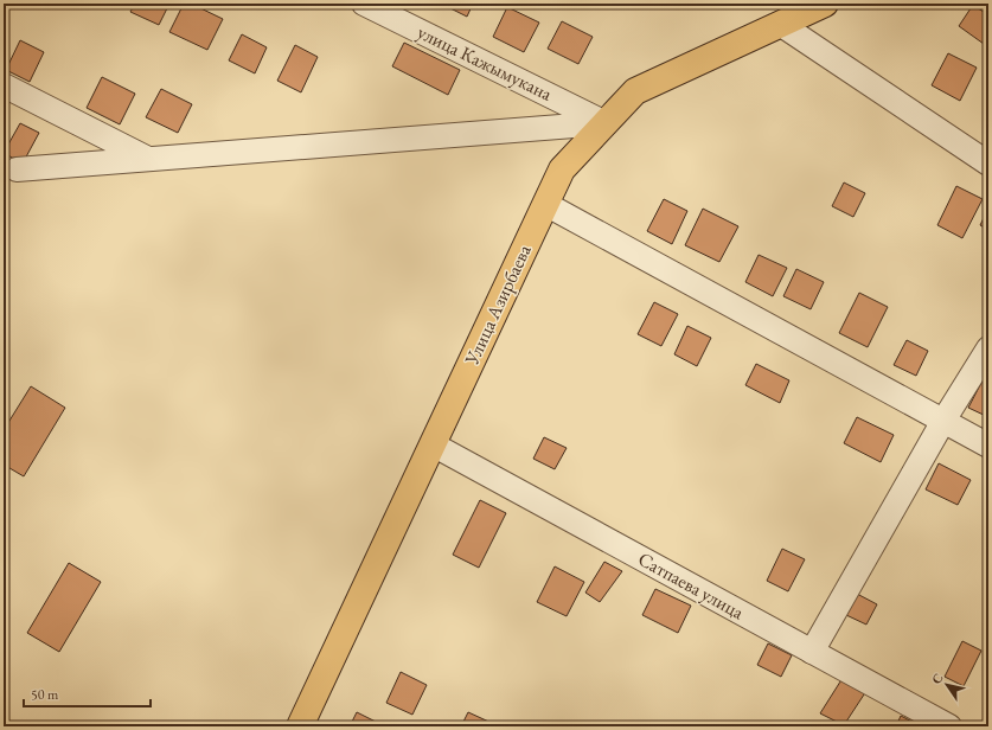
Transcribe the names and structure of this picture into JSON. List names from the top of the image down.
{
  "streets": {
    "main road": ["Улица Азирбаева"],
    "street": ["улица Кажымукана", "Сатпаева улица"]
  },
  "crossings": [
    ["улица Кажымукана", "Улица Азирбаева"],
    ["Улица Азирбаева", "Сатпаева улица"]
  ],
  "scale_bar": "50 m",
  "north": "top left"
}
